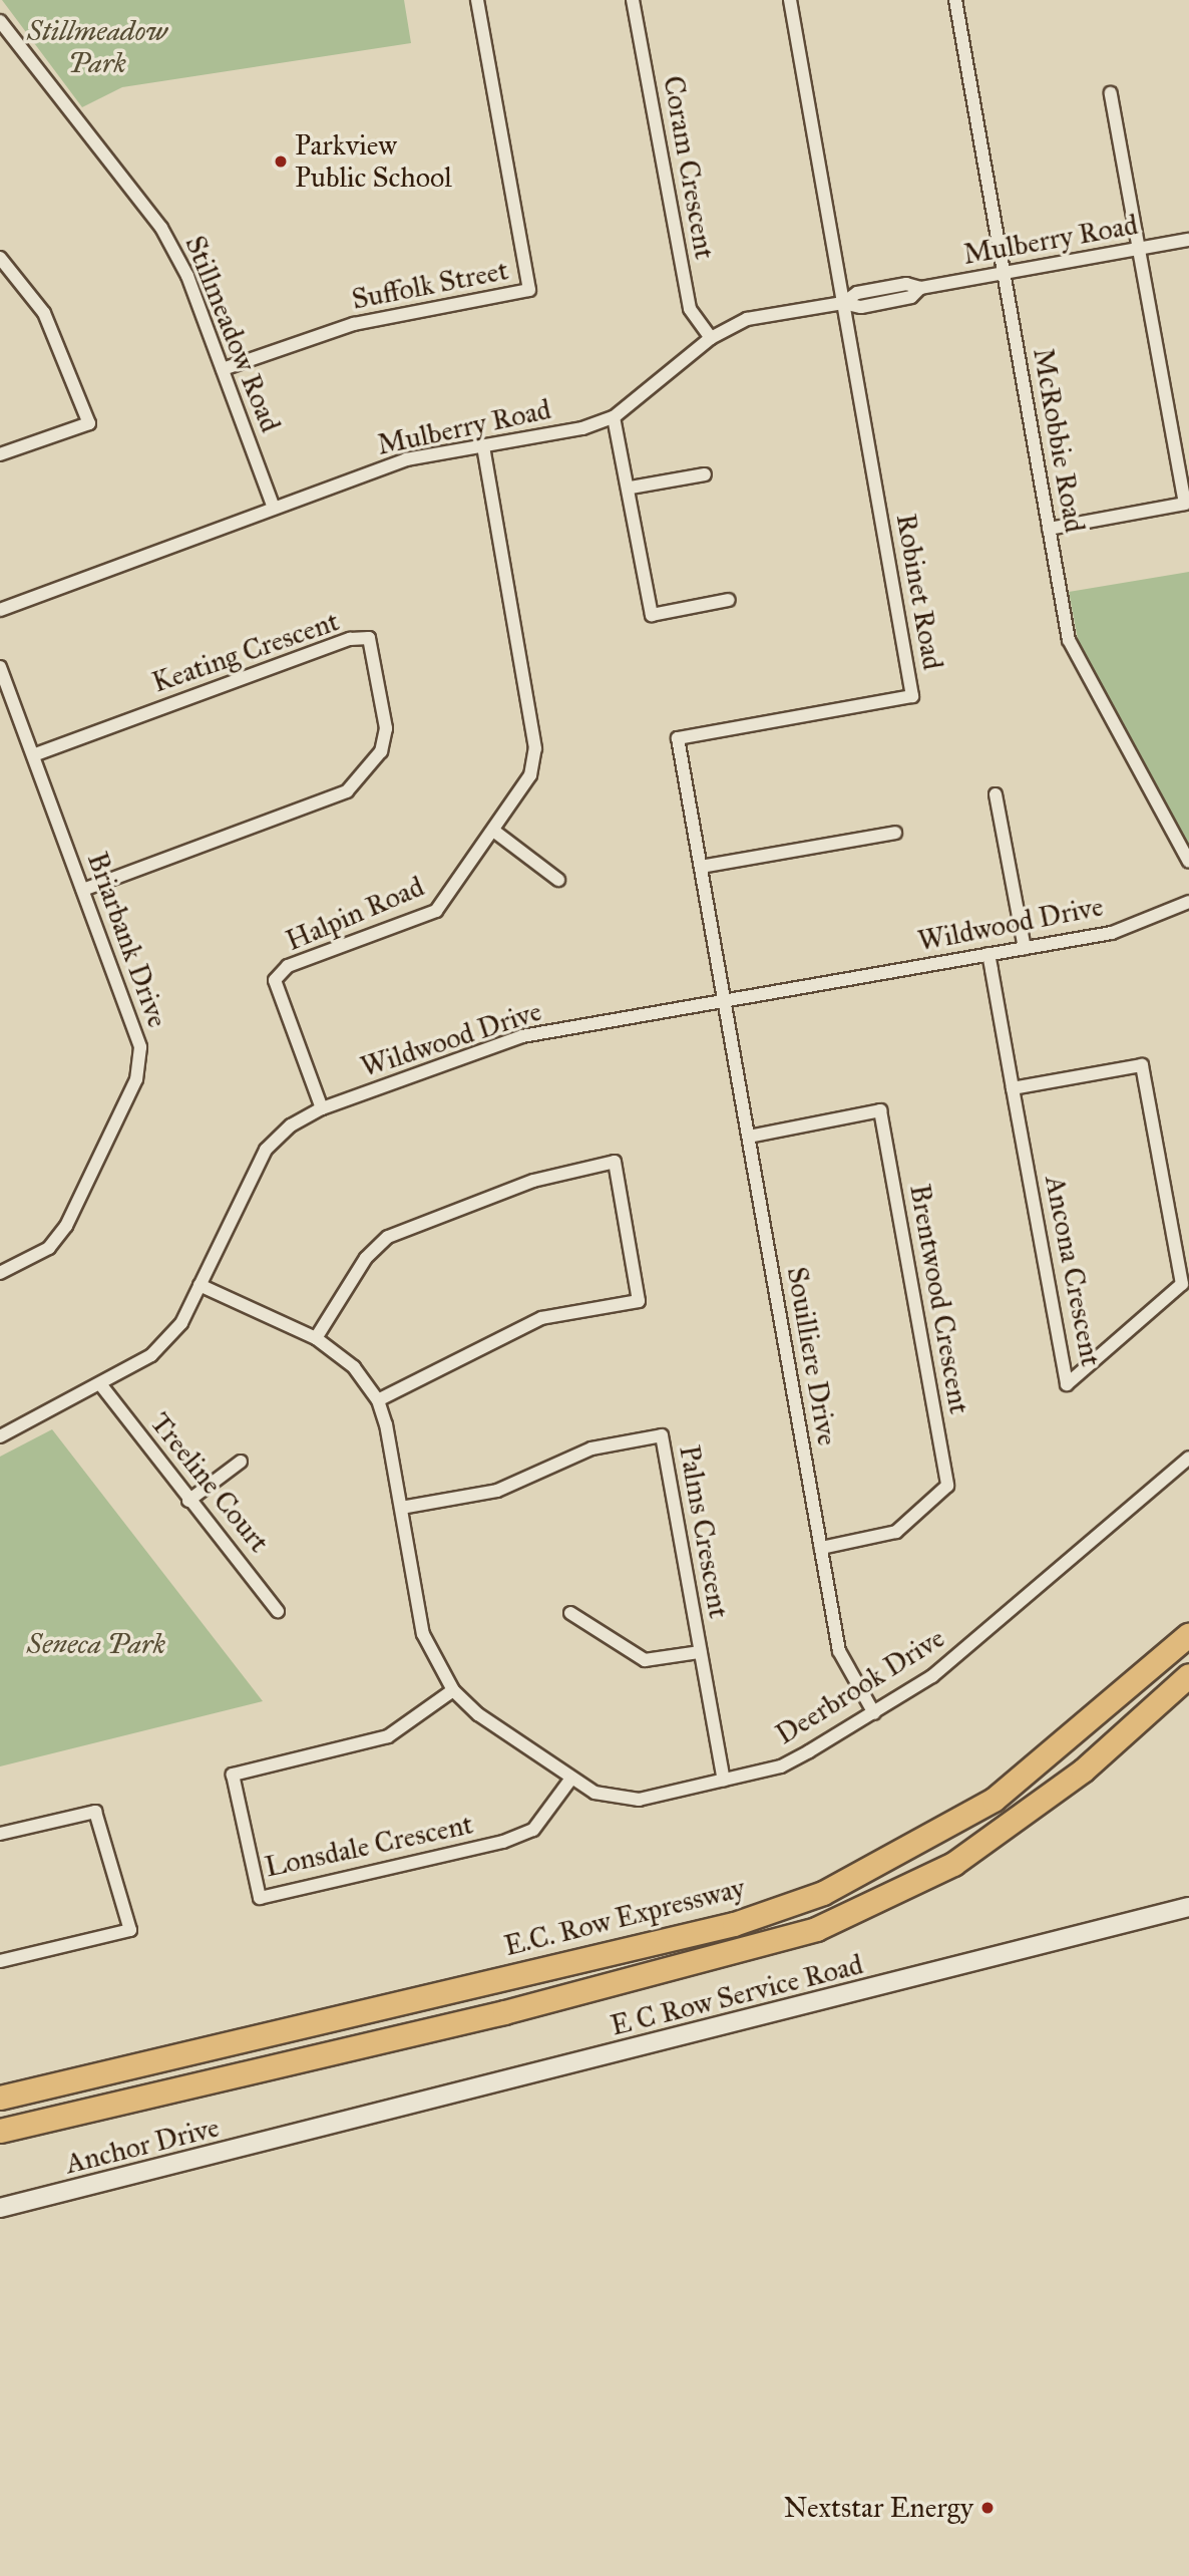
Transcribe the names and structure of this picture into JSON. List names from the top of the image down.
{
  "streets": {
    "highway": ["E.C. Row Expressway"],
    "street": [
      "Coram Crescent",
      "Mulberry Road",
      "Suffolk Street",
      "Stillmeadow Road",
      "McRobbie Road",
      "Robinet Road",
      "Keating Crescent",
      "Halpin Road",
      "Wildwood Drive",
      "Briarbank Drive",
      "Ancona Crescent",
      "Brentwood Crescent",
      "Souilliere Drive",
      "Treeline Court",
      "Palms Crescent",
      "Deerbrook Drive",
      "Lonsdale Crescent",
      "E C Row Service Road",
      "Anchor Drive"
    ]
  },
  "crossings": [
    ["Coram Crescent", "Mulberry Road"],
    ["Mulberry Road", "Stillmeadow Road"],
    ["Mulberry Road", "McRobbie Road"],
    ["Mulberry Road", "Robinet Road"],
    ["Mulberry Road", "Halpin Road"],
    ["Suffolk Street", "Stillmeadow Road"],
    ["Robinet Road", "Wildwood Drive"],
    ["Robinet Road", "Souilliere Drive"],
    ["Keating Crescent", "Briarbank Drive"],
    ["Halpin Road", "Wildwood Drive"],
    ["Wildwood Drive", "Ancona Crescent"],
    ["Wildwood Drive", "Souilliere Drive"],
    ["Wildwood Drive", "Treeline Court"],
    ["Wildwood Drive", "Deerbrook Drive"],
    ["Brentwood Crescent", "Souilliere Drive"],
    ["Souilliere Drive", "Deerbrook Drive"],
    ["Palms Crescent", "Deerbrook Drive"],
    ["Deerbrook Drive", "Lonsdale Crescent"],
    ["E C Row Service Road", "Anchor Drive"]
  ],
  "parks": ["Stillmeadow Park", "Seneca Park"],
  "places": ["Parkview Public School", "Nextstar Energy"]
}
